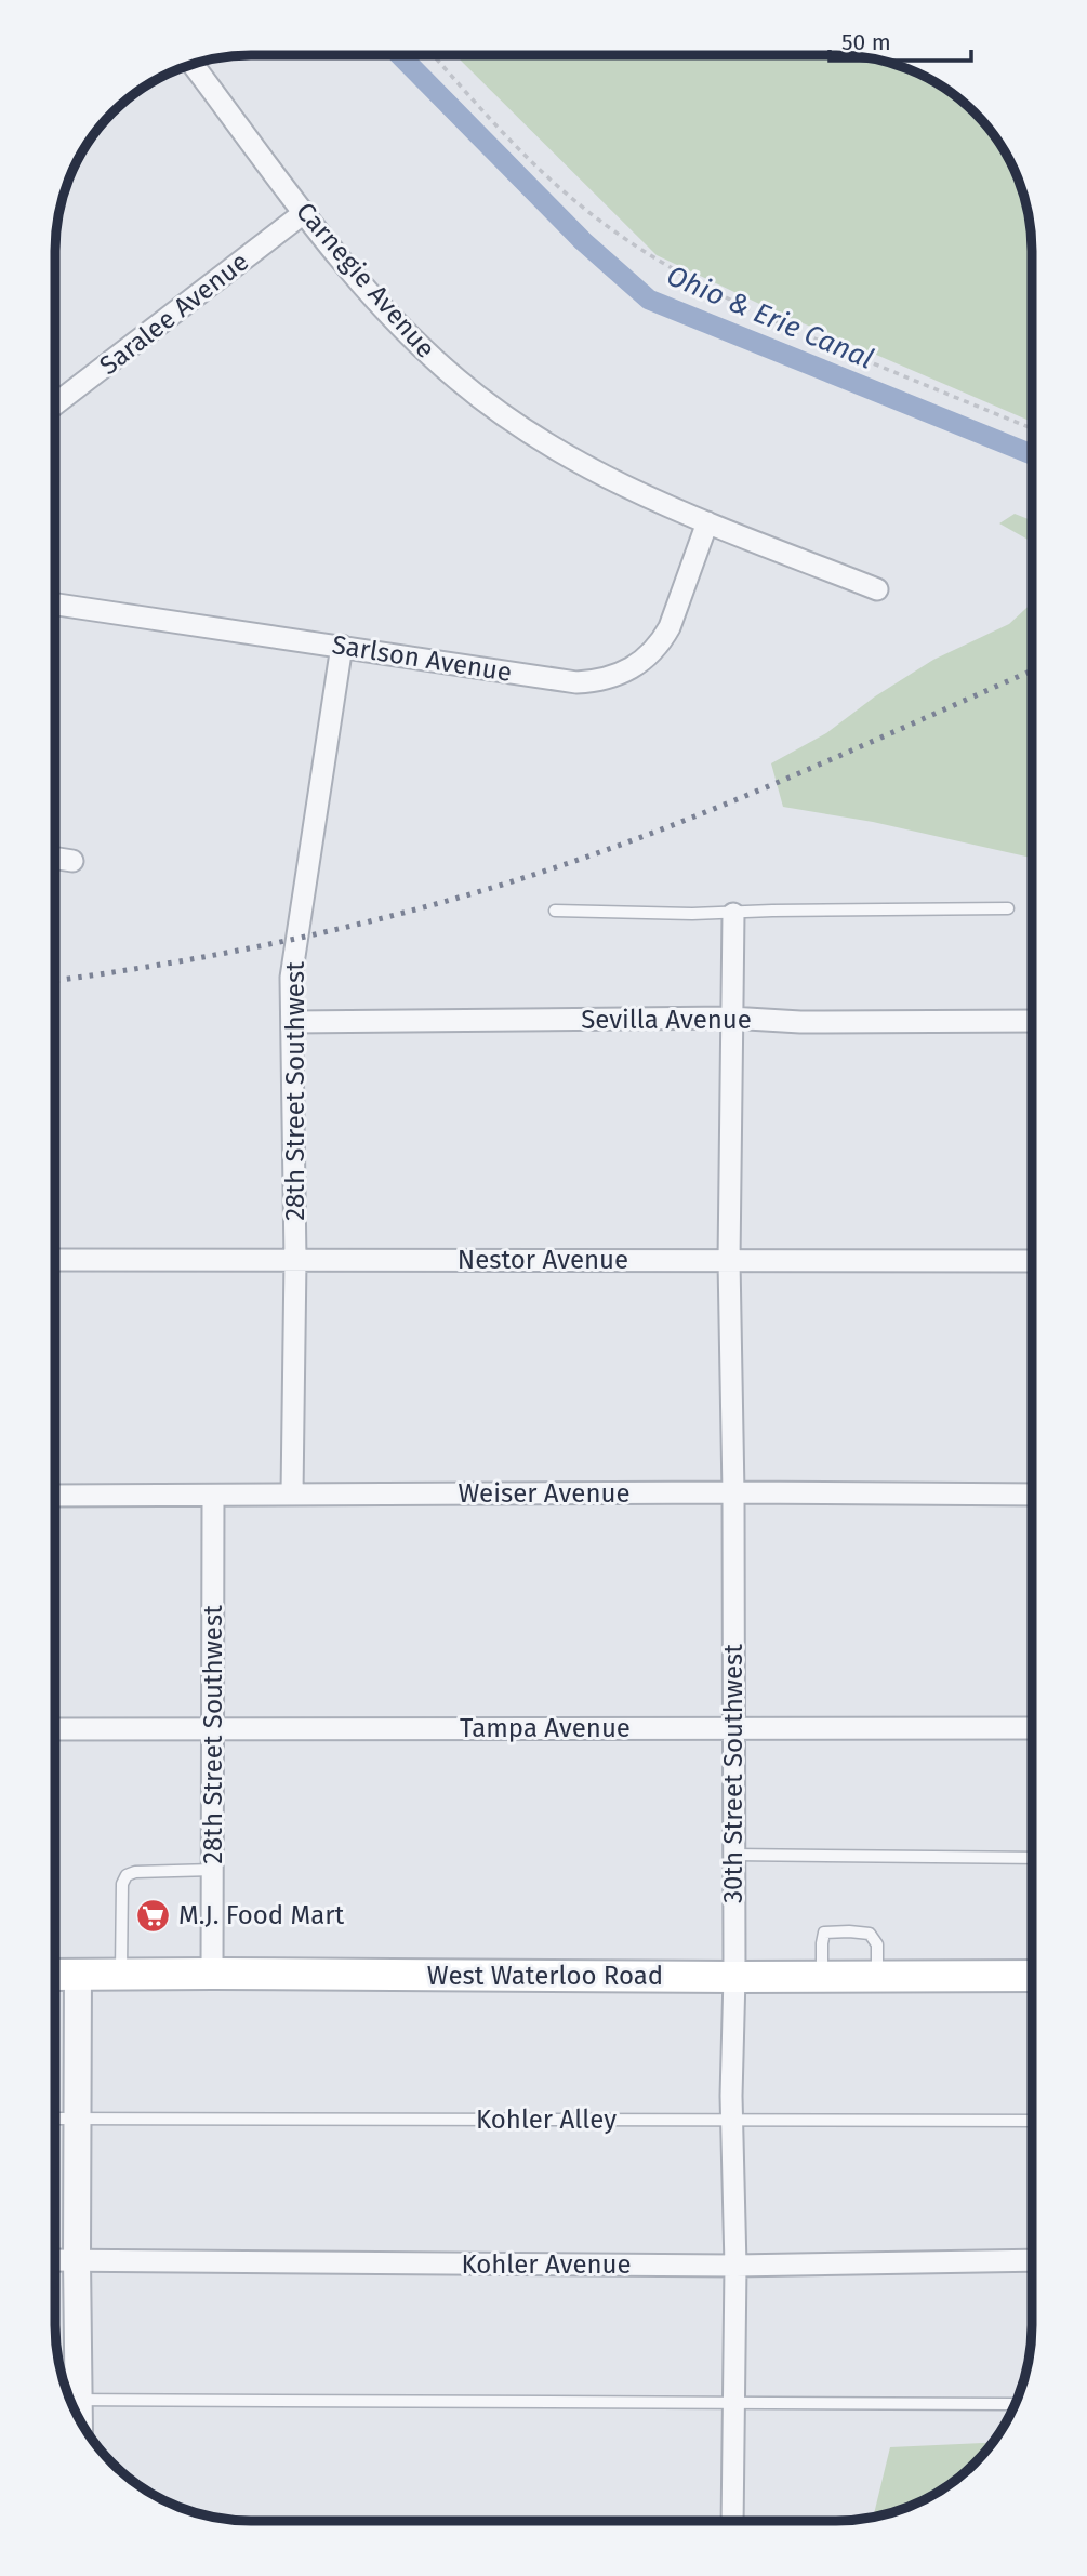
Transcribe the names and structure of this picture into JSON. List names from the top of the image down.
{
  "streets": {
    "main road": ["West Waterloo Road"],
    "street": [
      "Carnegie Avenue",
      "Saralee Avenue",
      "Sarlson Avenue",
      "Sevilla Avenue",
      "28th Street Southwest",
      "Nestor Avenue",
      "Weiser Avenue",
      "Tampa Avenue",
      "30th Street Southwest",
      "Kohler Avenue"
    ],
    "lane": ["Kohler Alley"]
  },
  "crossings": [
    ["Carnegie Avenue", "Saralee Avenue"],
    ["Carnegie Avenue", "Sarlson Avenue"],
    ["Sarlson Avenue", "28th Street Southwest"],
    ["Sevilla Avenue", "28th Street Southwest"],
    ["Sevilla Avenue", "30th Street Southwest"],
    ["28th Street Southwest", "Nestor Avenue"],
    ["28th Street Southwest", "Weiser Avenue"],
    ["28th Street Southwest", "Tampa Avenue"],
    ["28th Street Southwest", "West Waterloo Road"],
    ["Nestor Avenue", "30th Street Southwest"],
    ["Weiser Avenue", "30th Street Southwest"],
    ["Tampa Avenue", "30th Street Southwest"],
    ["30th Street Southwest", "West Waterloo Road"],
    ["30th Street Southwest", "Kohler Alley"],
    ["30th Street Southwest", "Kohler Avenue"]
  ],
  "water": ["Ohio & Erie Canal"],
  "places": {
    "supermarket": ["M.J. Food Mart"]
  },
  "scale_bar": "50 m"
}
